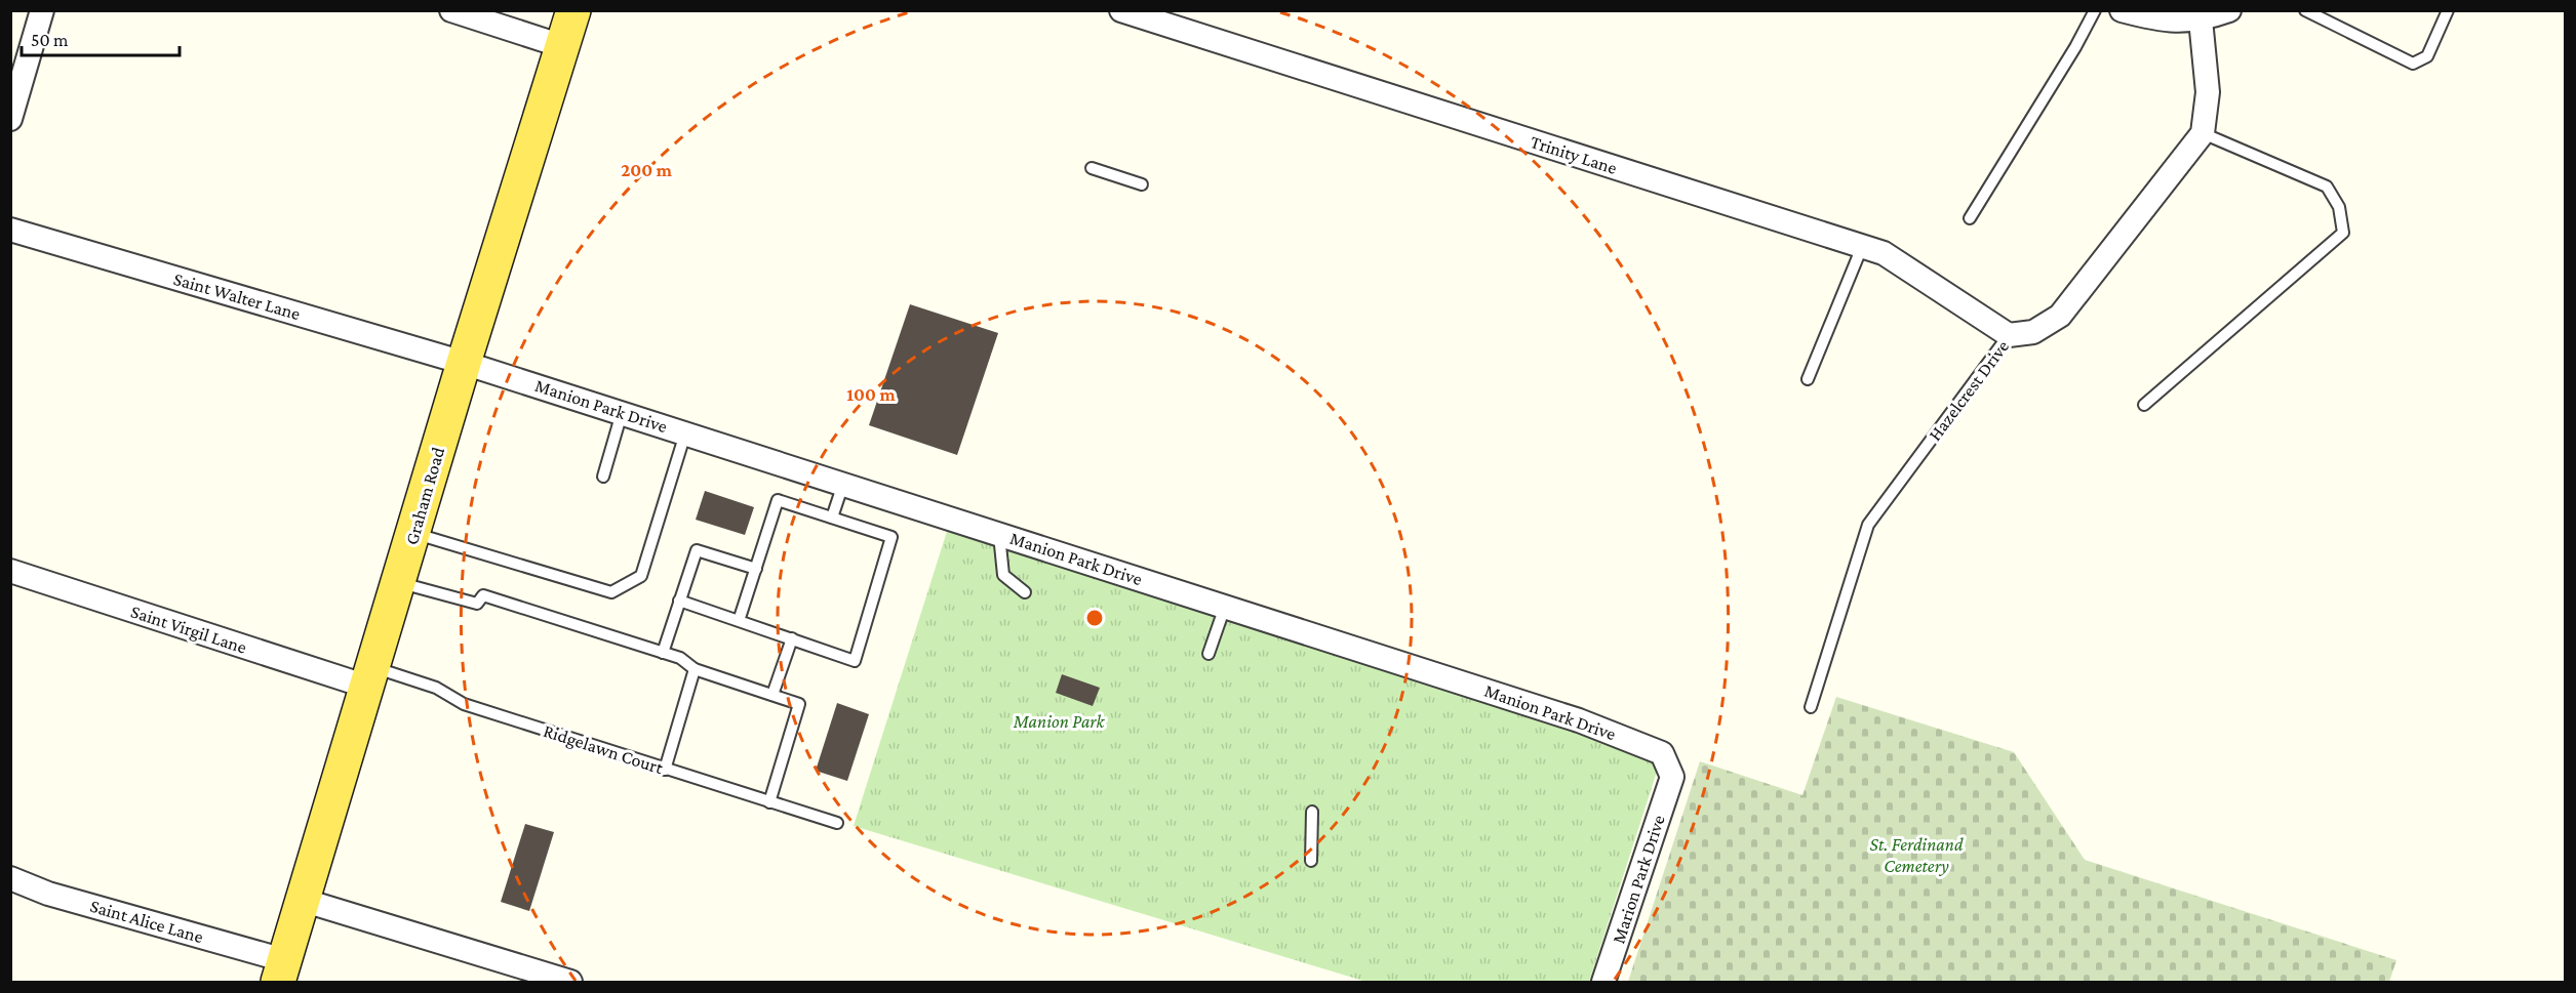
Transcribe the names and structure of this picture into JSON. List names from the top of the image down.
{
  "streets": {
    "main road": ["Graham Road"],
    "street": [
      "Trinity Lane",
      "Saint Walter Lane",
      "Hazelcrest Drive",
      "Manion Park Drive",
      "Saint Virgil Lane",
      "Marion Park Drive",
      "Saint Alice Lane"
    ],
    "lane": ["Ridgelawn Court"]
  },
  "crossings": [
    ["Trinity Lane", "Hazelcrest Drive"],
    ["Saint Walter Lane", "Manion Park Drive"],
    ["Saint Walter Lane", "Graham Road"],
    ["Manion Park Drive", "Graham Road"],
    ["Manion Park Drive", "Marion Park Drive"],
    ["Graham Road", "Saint Virgil Lane"],
    ["Graham Road", "Ridgelawn Court"],
    ["Graham Road", "Saint Alice Lane"],
    ["Saint Virgil Lane", "Ridgelawn Court"]
  ],
  "parks": ["Manion Park", "St. Ferdinand Cemetery"],
  "scale_bar": "50 m",
  "rings": ["200 m", "100 m"]
}
